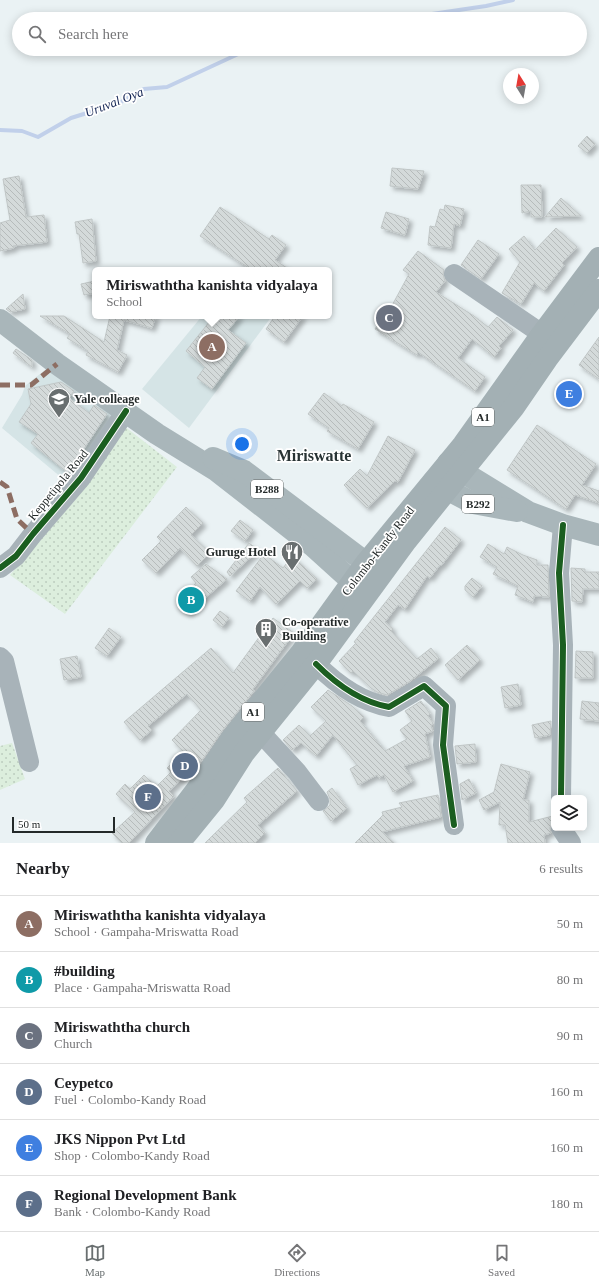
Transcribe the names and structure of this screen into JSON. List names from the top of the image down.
{
  "streets": {
    "highway": ["A1", "Colombo-Kandy Road"],
    "main road": ["B288", "B292"],
    "street": ["Keppetipola Road"]
  },
  "crossings": [
    ["Keppetipola Road", "B288"],
    ["B288", "Colombo-Kandy Road"],
    ["B292", "Colombo-Kandy Road"]
  ],
  "districts": ["Miriswatte"],
  "water": ["Uruval Oya"],
  "places": {
    "school or university": ["Yale colleage"],
    "restaurant": ["Guruge Hotel"],
    "building": ["Co-operative Building"]
  },
  "scale_bar": "50 m",
  "north": "top",
  "page": {
    "search": "Search here",
    "popup": ["Miriswaththa kanishta vidyalaya", "School"],
    "pins": [
      "C",
      "A",
      "E",
      "B",
      "D",
      "F"
    ],
    "scale": "50 m",
    "heading": ["Nearby", "6 results"],
    "list": [
      {
        "mark": "A",
        "name": "Miriswaththa kanishta vidyalaya",
        "note": "School · Gampaha-Mriswatta Road",
        "value": "50 m"
      },
      {
        "mark": "B",
        "name": "#building",
        "note": "Place · Gampaha-Mriswatta Road",
        "value": "80 m"
      },
      {
        "mark": "C",
        "name": "Miriswaththa church",
        "note": "Church",
        "value": "90 m"
      },
      {
        "mark": "D",
        "name": "Ceypetco",
        "note": "Fuel · Colombo-Kandy Road",
        "value": "160 m"
      },
      {
        "mark": "E",
        "name": "JKS Nippon Pvt Ltd",
        "note": "Shop · Colombo-Kandy Road",
        "value": "160 m"
      },
      {
        "mark": "F",
        "name": "Regional Development Bank",
        "note": "Bank · Colombo-Kandy Road",
        "value": "180 m"
      }
    ],
    "nav": ["Map", "Directions", "Saved"]
  }
}
